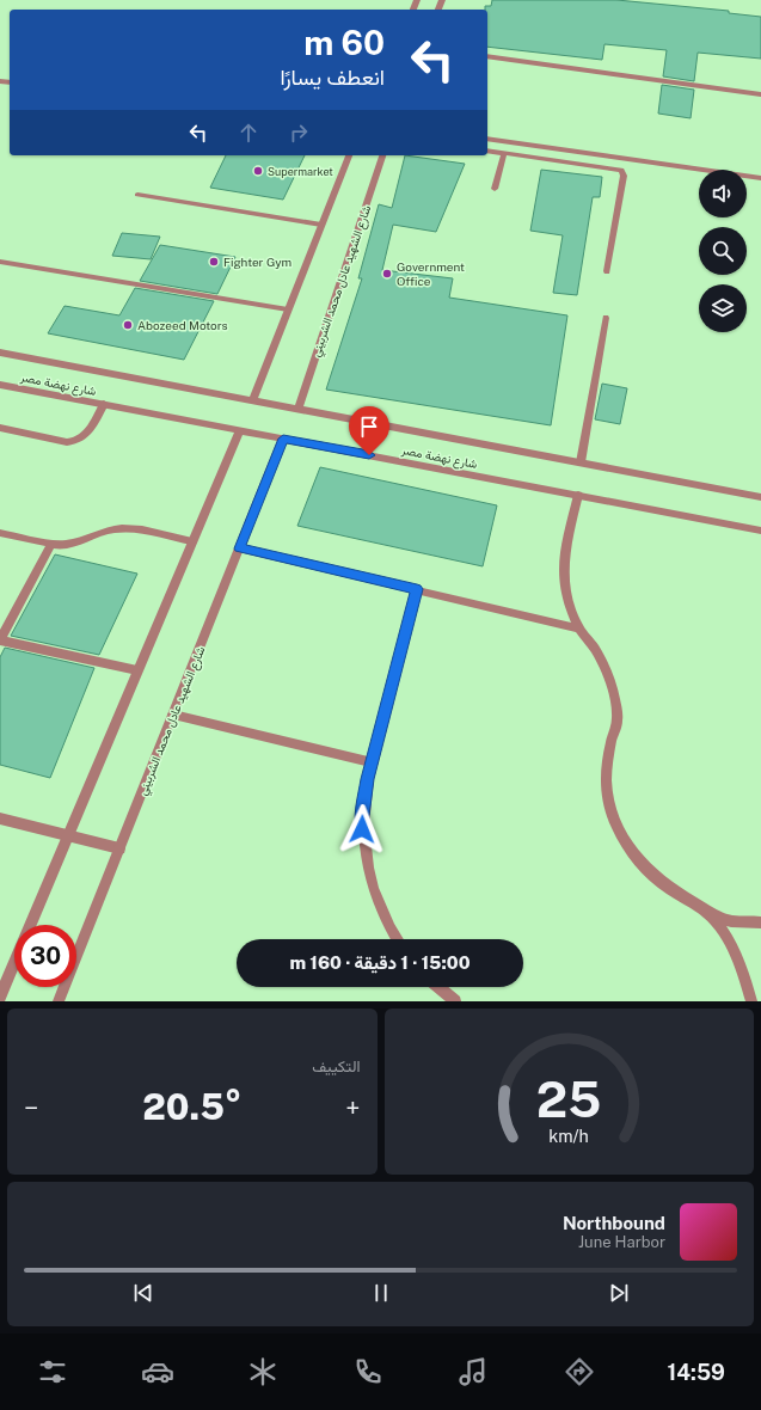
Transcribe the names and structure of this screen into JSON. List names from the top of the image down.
{
  "streets": {
    "street": ["شارع الشهيد عادل محمد الشربيني", "شارع نهضة مصر"]
  },
  "crossings": [
    ["شارع الشهيد عادل محمد الشربيني", "شارع نهضة مصر"]
  ],
  "places": [
    "Supermarket",
    "Fighter Gym",
    "Government Office",
    "Abozeed Motors"
  ],
  "page": {
    "turn": ["60 m", "انعطف يسارًا"],
    "limit": "30",
    "trip": "15:00 · 1 دقيقة · 160 m",
    "tile": "التكييف",
    "heat": ["−", "20.5°", "+"],
    "song": ["Northbound", "June Harbor"],
    "tabs": "14:59",
    "gauge": ["25", "km/h"]
  }
}
